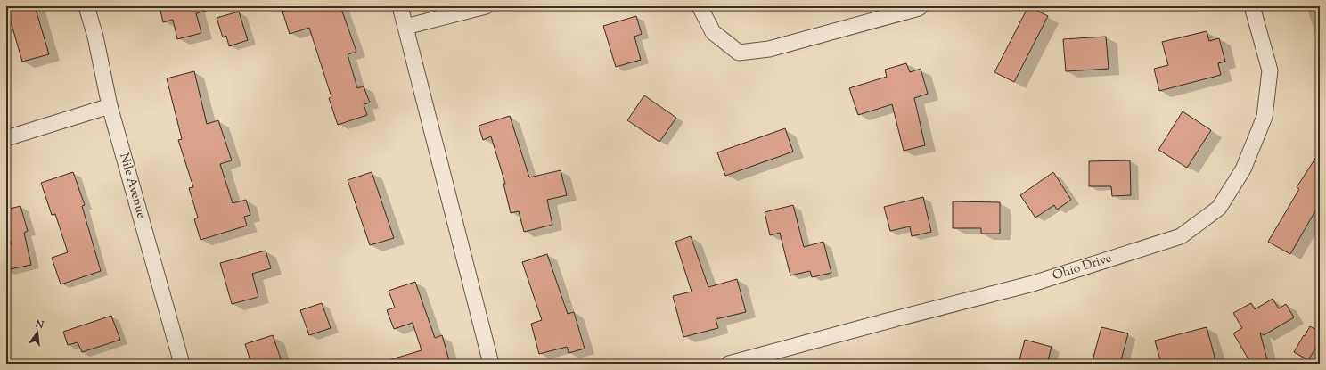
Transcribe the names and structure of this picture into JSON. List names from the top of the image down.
{
  "streets": {
    "street": ["Nile Avenue", "Ohio Drive"]
  },
  "north": "top"
}
